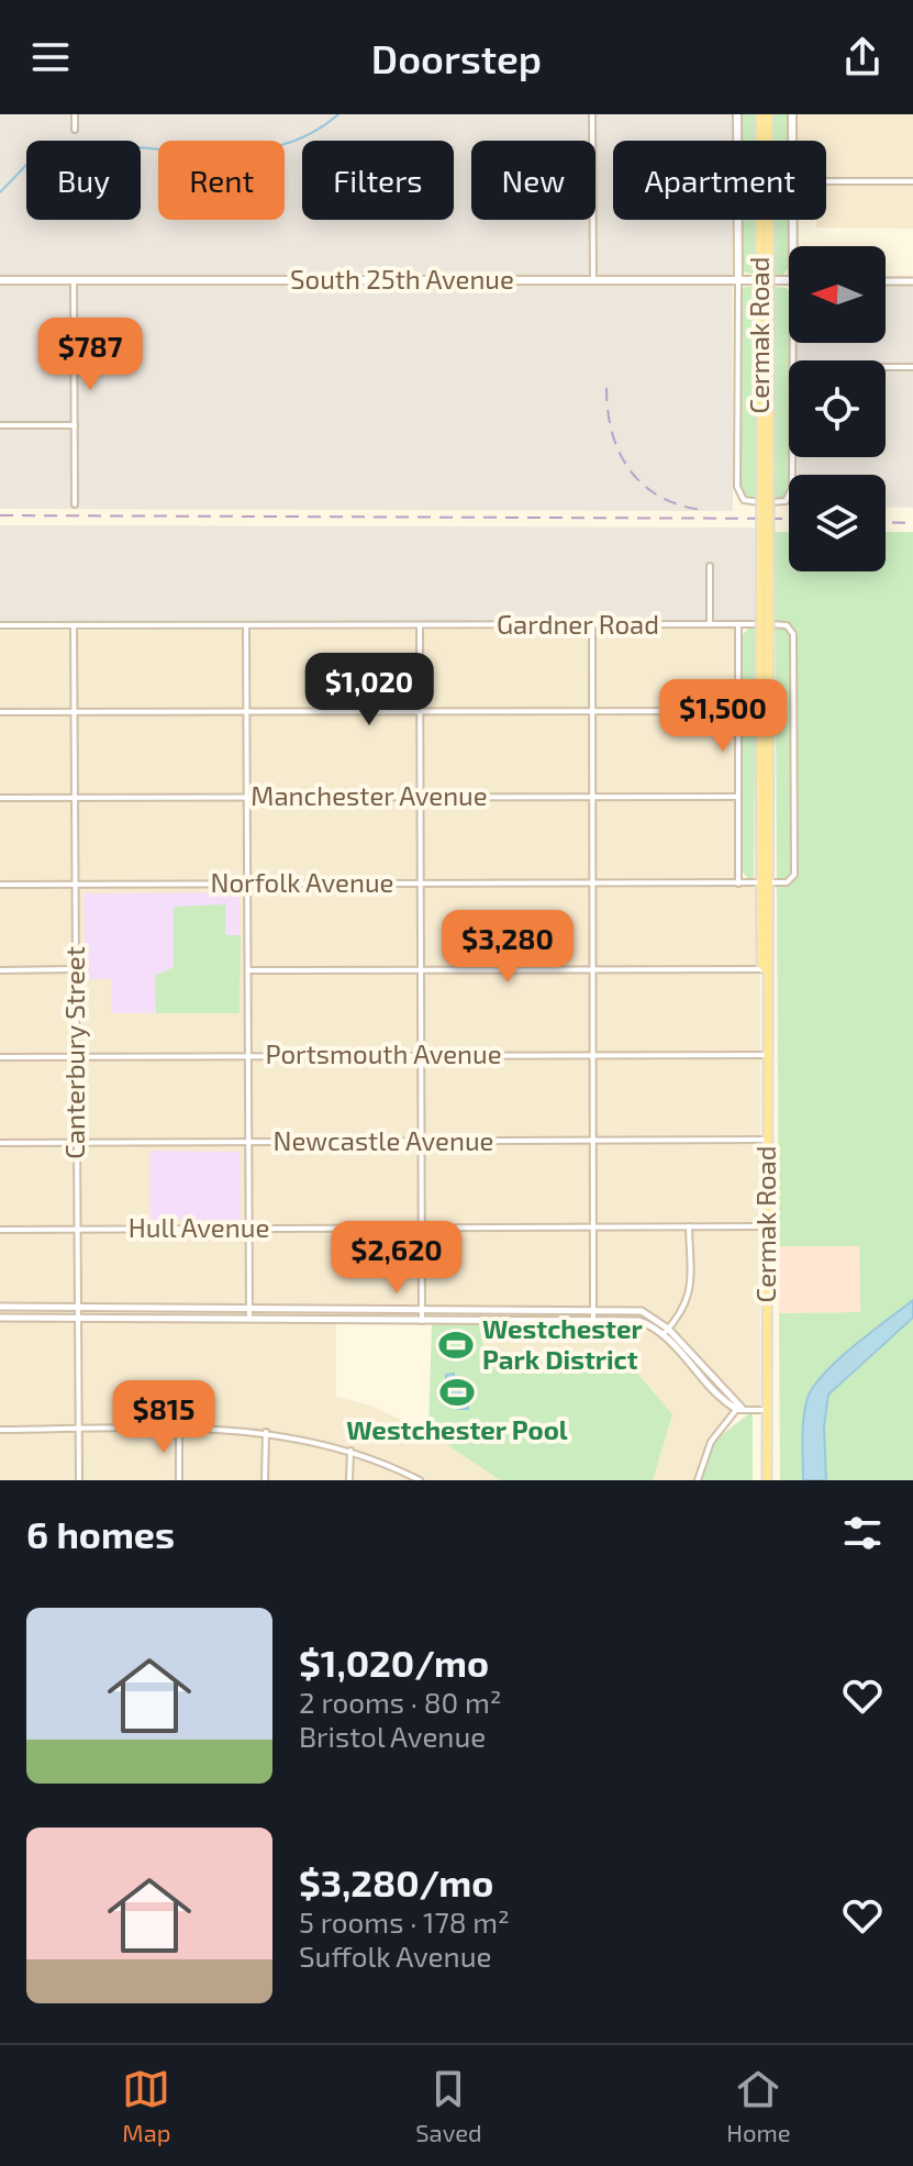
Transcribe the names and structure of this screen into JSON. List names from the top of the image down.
{
  "streets": {
    "main road": ["South 25th Avenue", "Cermak Road"],
    "street": [
      "Gardner Road",
      "Manchester Avenue",
      "Norfolk Avenue",
      "Canterbury Street",
      "Portsmouth Avenue",
      "Newcastle Avenue",
      "Hull Avenue"
    ]
  },
  "crossings": [
    ["South 25th Avenue", "Cermak Road"],
    ["Cermak Road", "Gardner Road"],
    ["Cermak Road", "Norfolk Avenue"],
    ["Cermak Road", "Portsmouth Avenue"],
    ["Cermak Road", "Newcastle Avenue"],
    ["Cermak Road", "Hull Avenue"],
    ["Gardner Road", "Norfolk Avenue"],
    ["Gardner Road", "Canterbury Street"],
    ["Manchester Avenue", "Canterbury Street"],
    ["Norfolk Avenue", "Canterbury Street"],
    ["Canterbury Street", "Portsmouth Avenue"],
    ["Canterbury Street", "Newcastle Avenue"],
    ["Canterbury Street", "Hull Avenue"]
  ],
  "places": {
    "sports": ["Westchester Park District", "Westchester Pool"]
  },
  "north": "left",
  "page": {
    "header": "Doorstep",
    "chip": [
      "Buy",
      "Rent",
      "Filters",
      "New",
      "Apartment"
    ],
    "price": [
      "$787",
      "$1,020",
      "$1,500",
      "$3,280",
      "$2,620",
      "$815"
    ],
    "heading": "6 homes",
    "list": [
      {
        "name": "$1,020/mo",
        "note": "2 rooms · 80 m² · Bristol Avenue"
      },
      {
        "name": "$3,280/mo",
        "note": "5 rooms · 178 m² · Suffolk Avenue"
      }
    ],
    "tabs": ["Map", "Saved", "Home"]
  }
}
